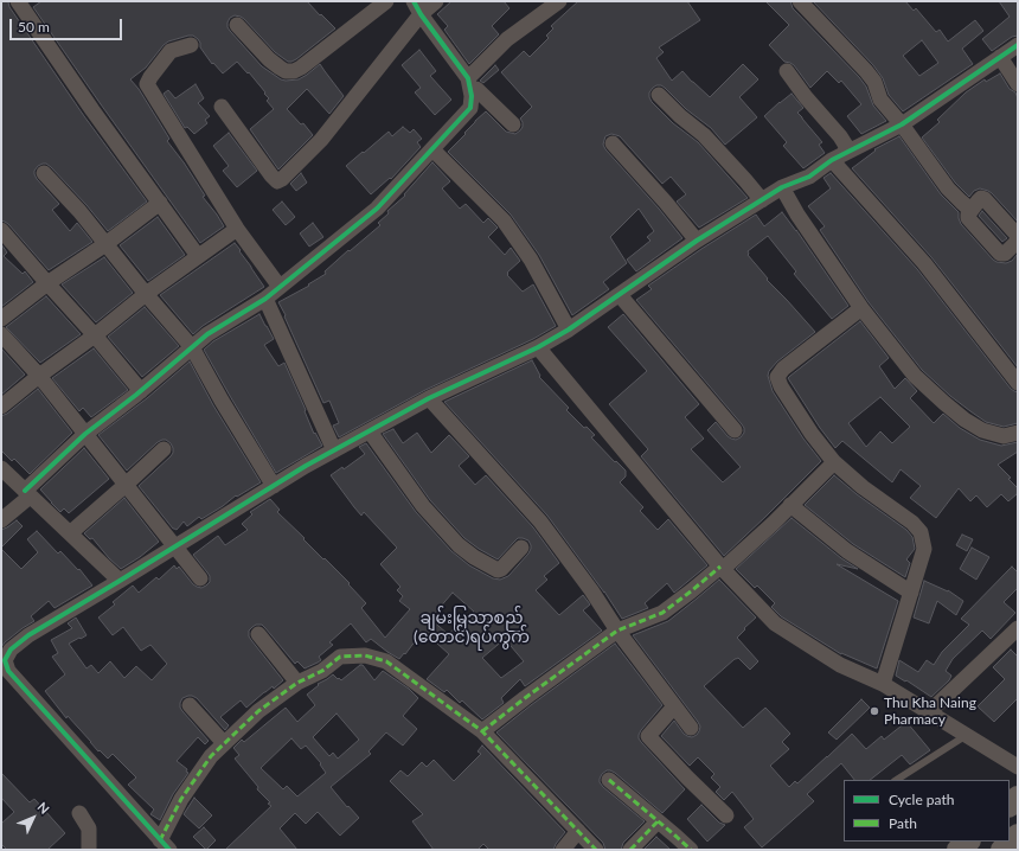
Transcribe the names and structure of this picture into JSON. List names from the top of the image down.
{
  "districts": ["ချမ်းမြသာစည် (တောင်)ရပ်ကွက်"],
  "places": ["Thu Kha Naing Pharmacy"],
  "legend": ["Cycle path", "Path"],
  "scale_bar": "50 m",
  "north": "top right"
}
